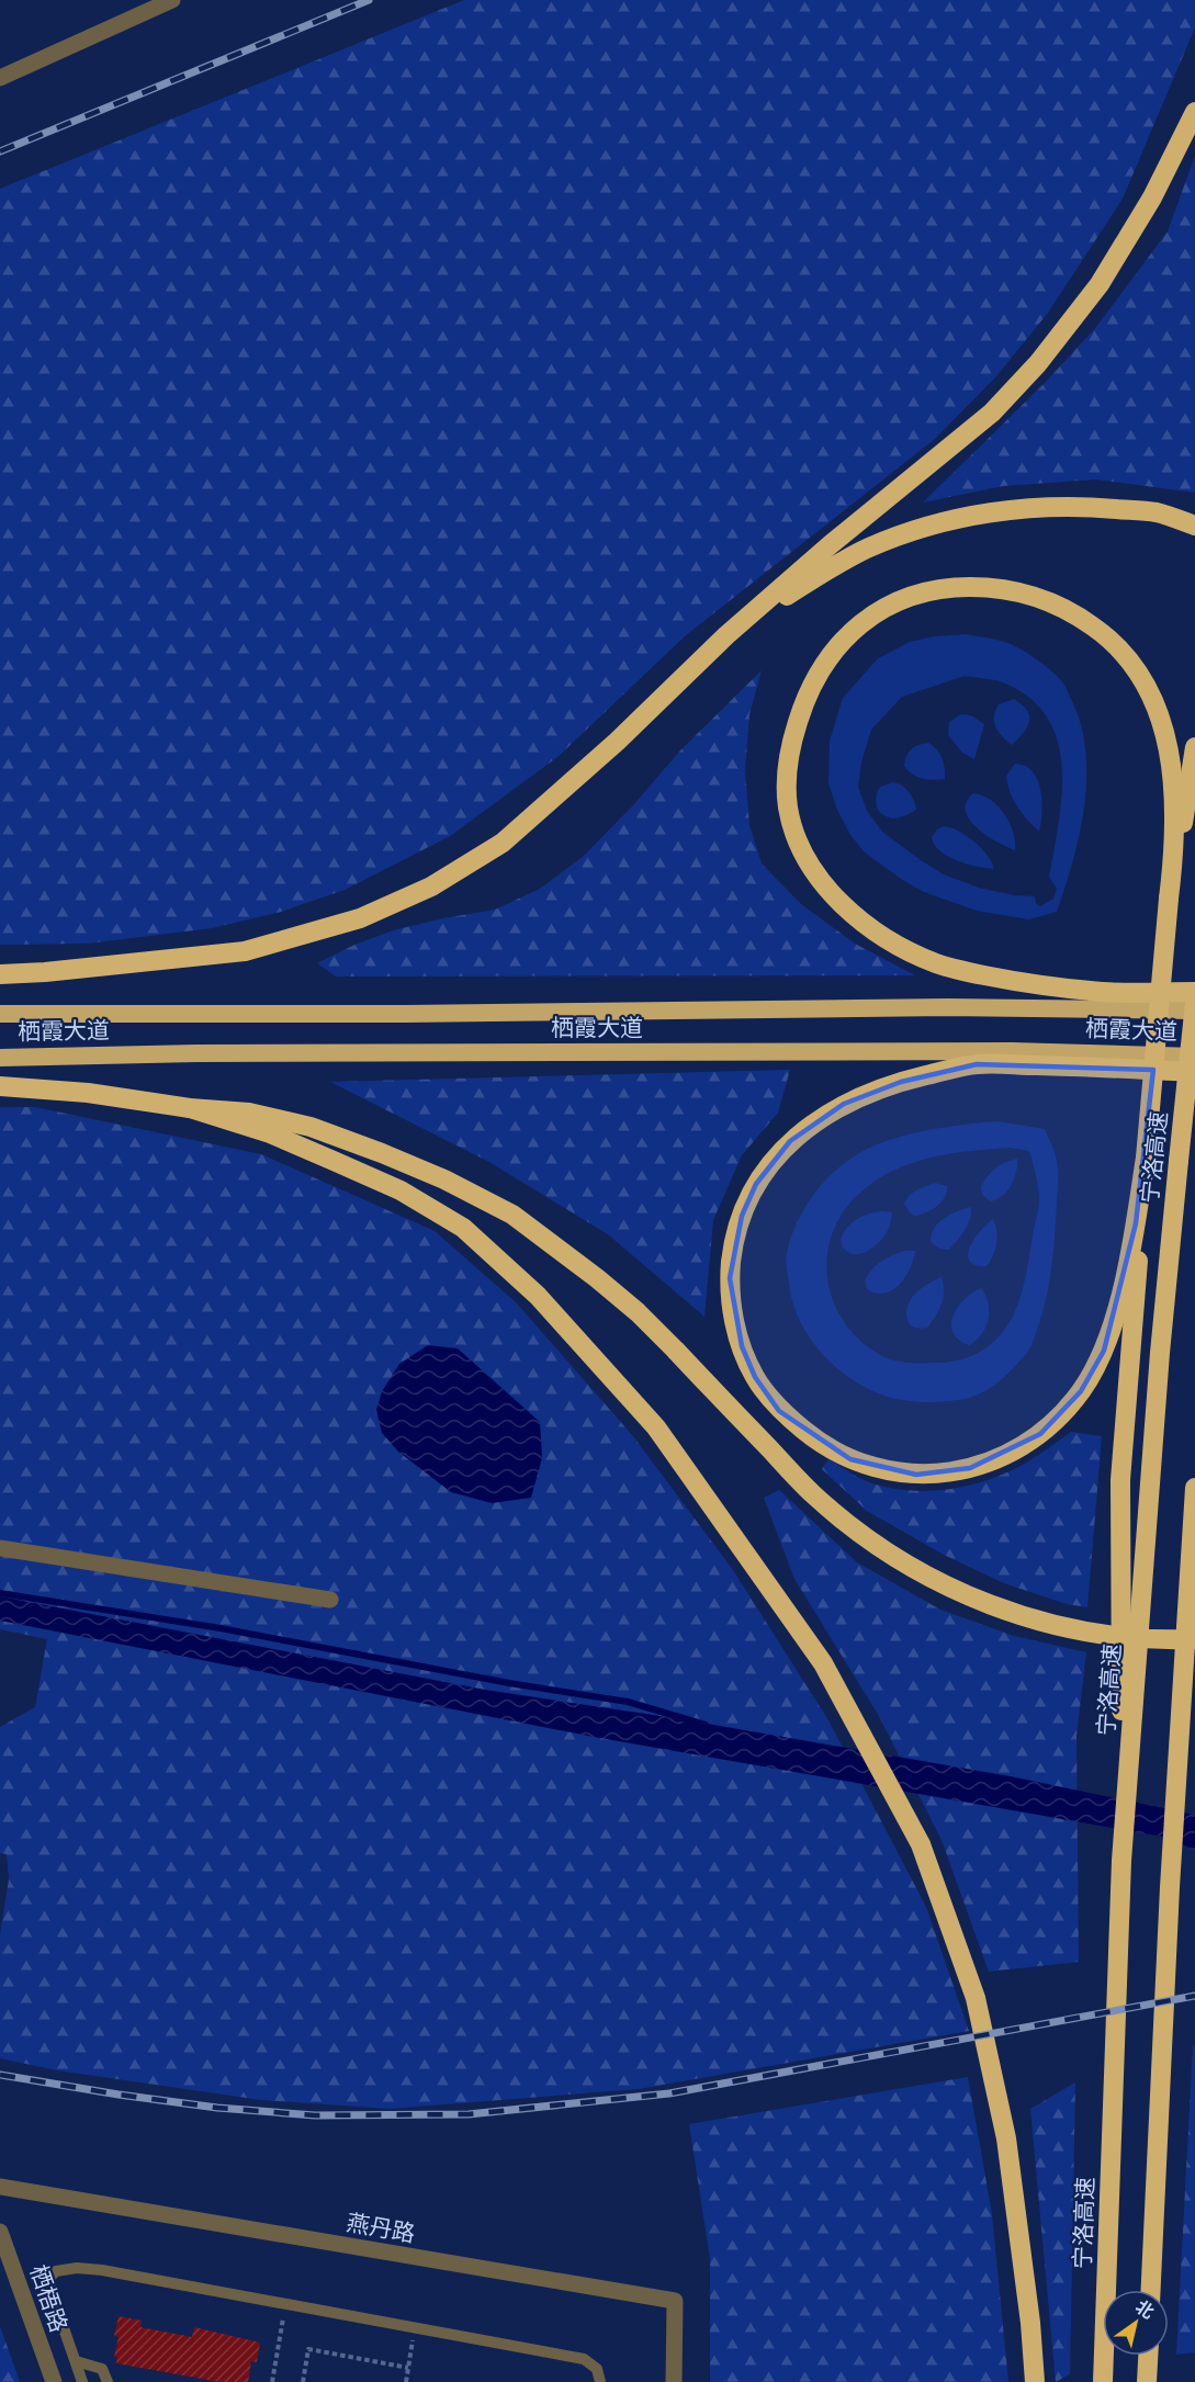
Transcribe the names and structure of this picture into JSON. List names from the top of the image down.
{
  "streets": {
    "highway": ["栖霞大道", "宁洛高速"],
    "street": ["燕丹路", "栖梧路"]
  },
  "north": "top right"
}
